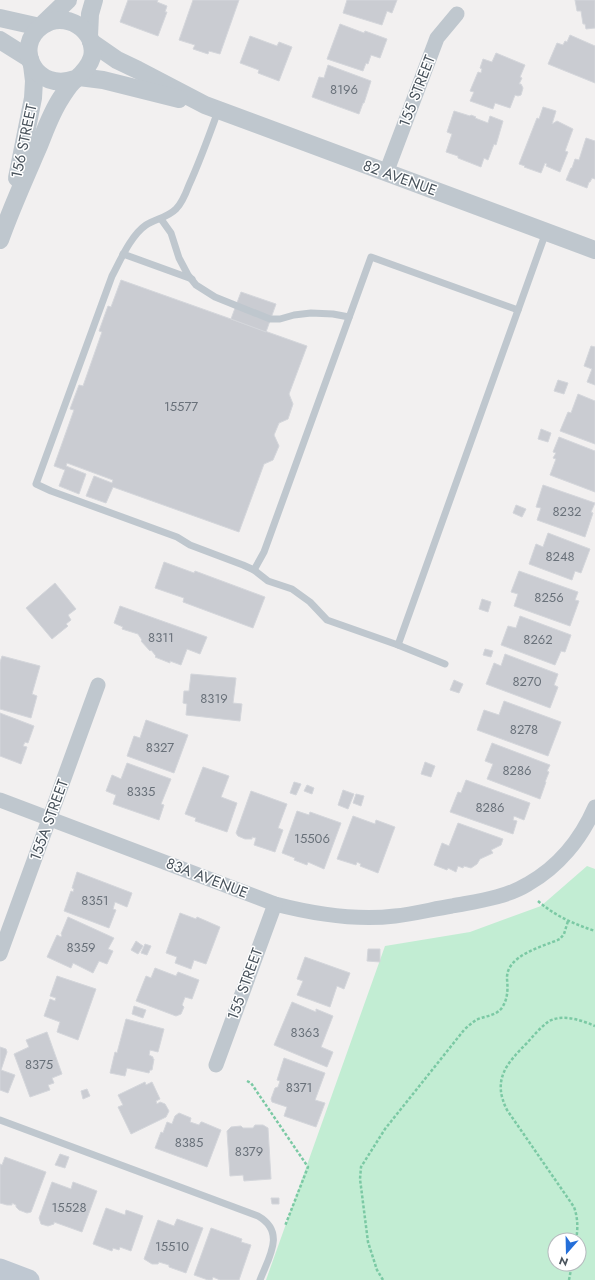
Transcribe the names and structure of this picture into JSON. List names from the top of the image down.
{
  "streets": {
    "street": [
      "155 STREET",
      "156 STREET",
      "82 AVENUE",
      "155A STREET",
      "83A AVENUE"
    ]
  },
  "crossings": [
    ["155 STREET", "82 AVENUE"],
    ["155 STREET", "83A AVENUE"],
    ["156 STREET", "82 AVENUE"],
    ["155A STREET", "83A AVENUE"]
  ],
  "house_numbers": [
    "8196",
    "15577",
    "8232",
    "8248",
    "8256",
    "8311",
    "8262",
    "8270",
    "8319",
    "8278",
    "8327",
    "8286",
    "8335",
    "8286",
    "15506",
    "8351",
    "8359",
    "8363",
    "8375",
    "8371",
    "8385",
    "8379",
    "15528",
    "15510"
  ],
  "north": "bottom"
}
